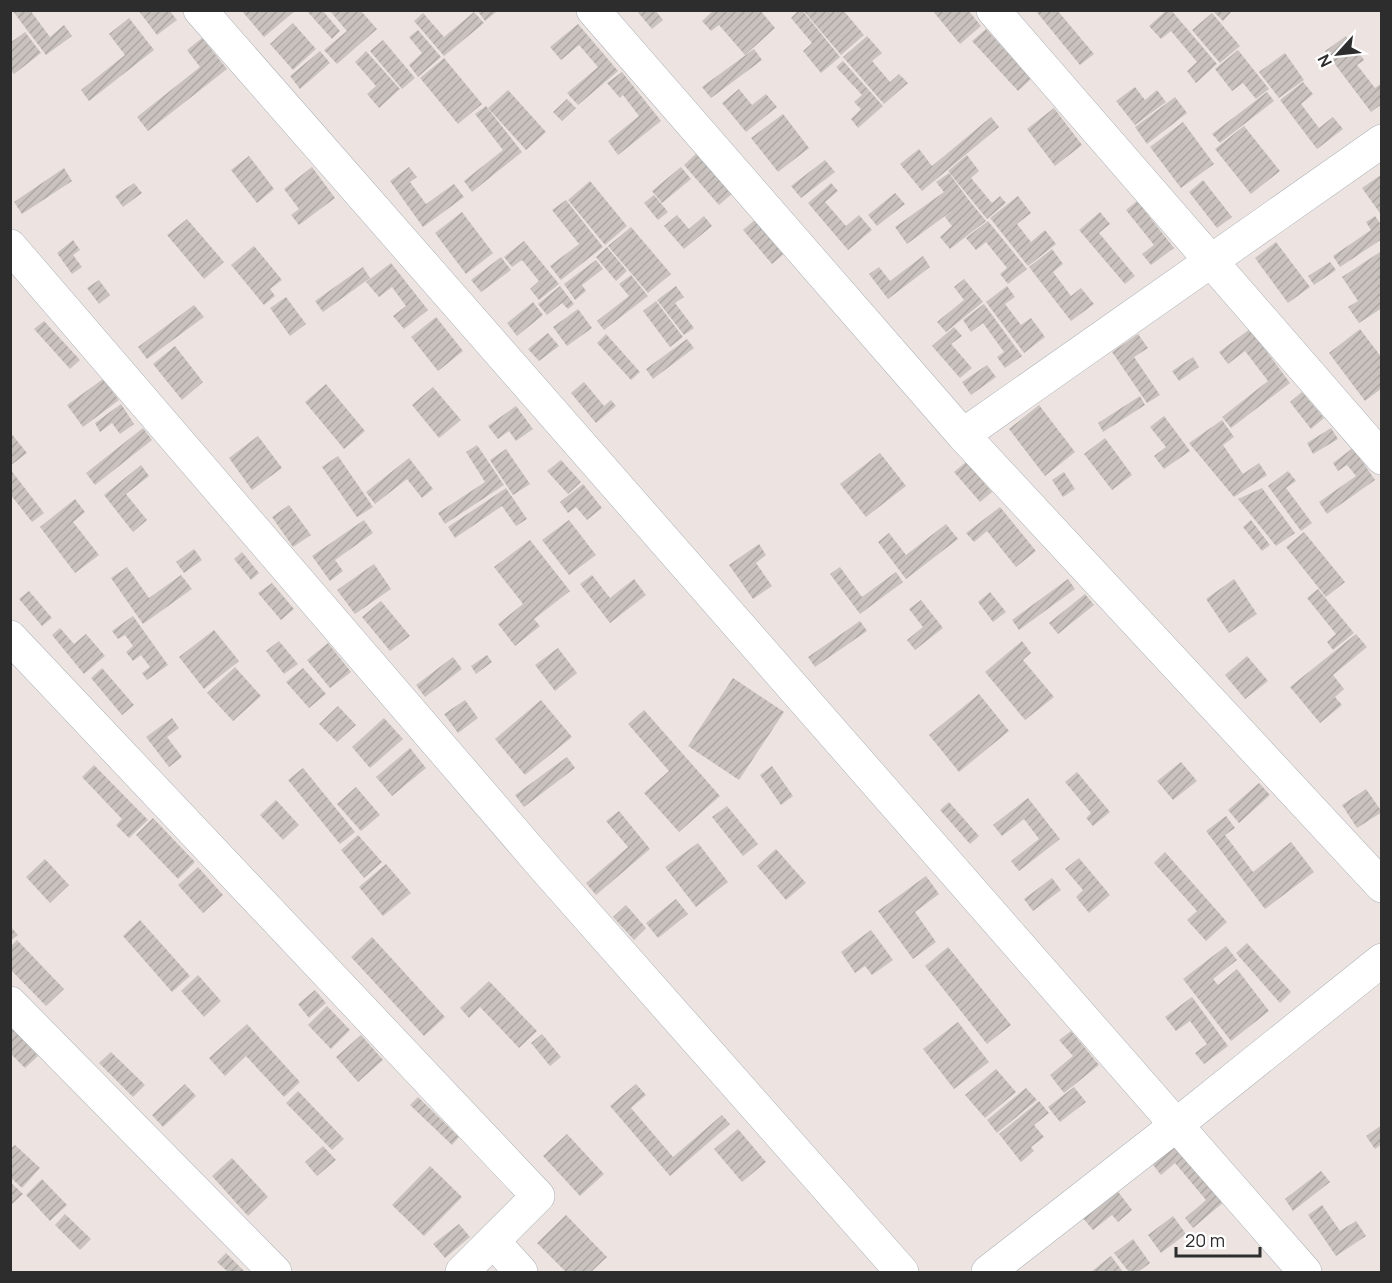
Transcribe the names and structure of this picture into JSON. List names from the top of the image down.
{
  "scale_bar": "20 m",
  "north": "bottom left"
}
